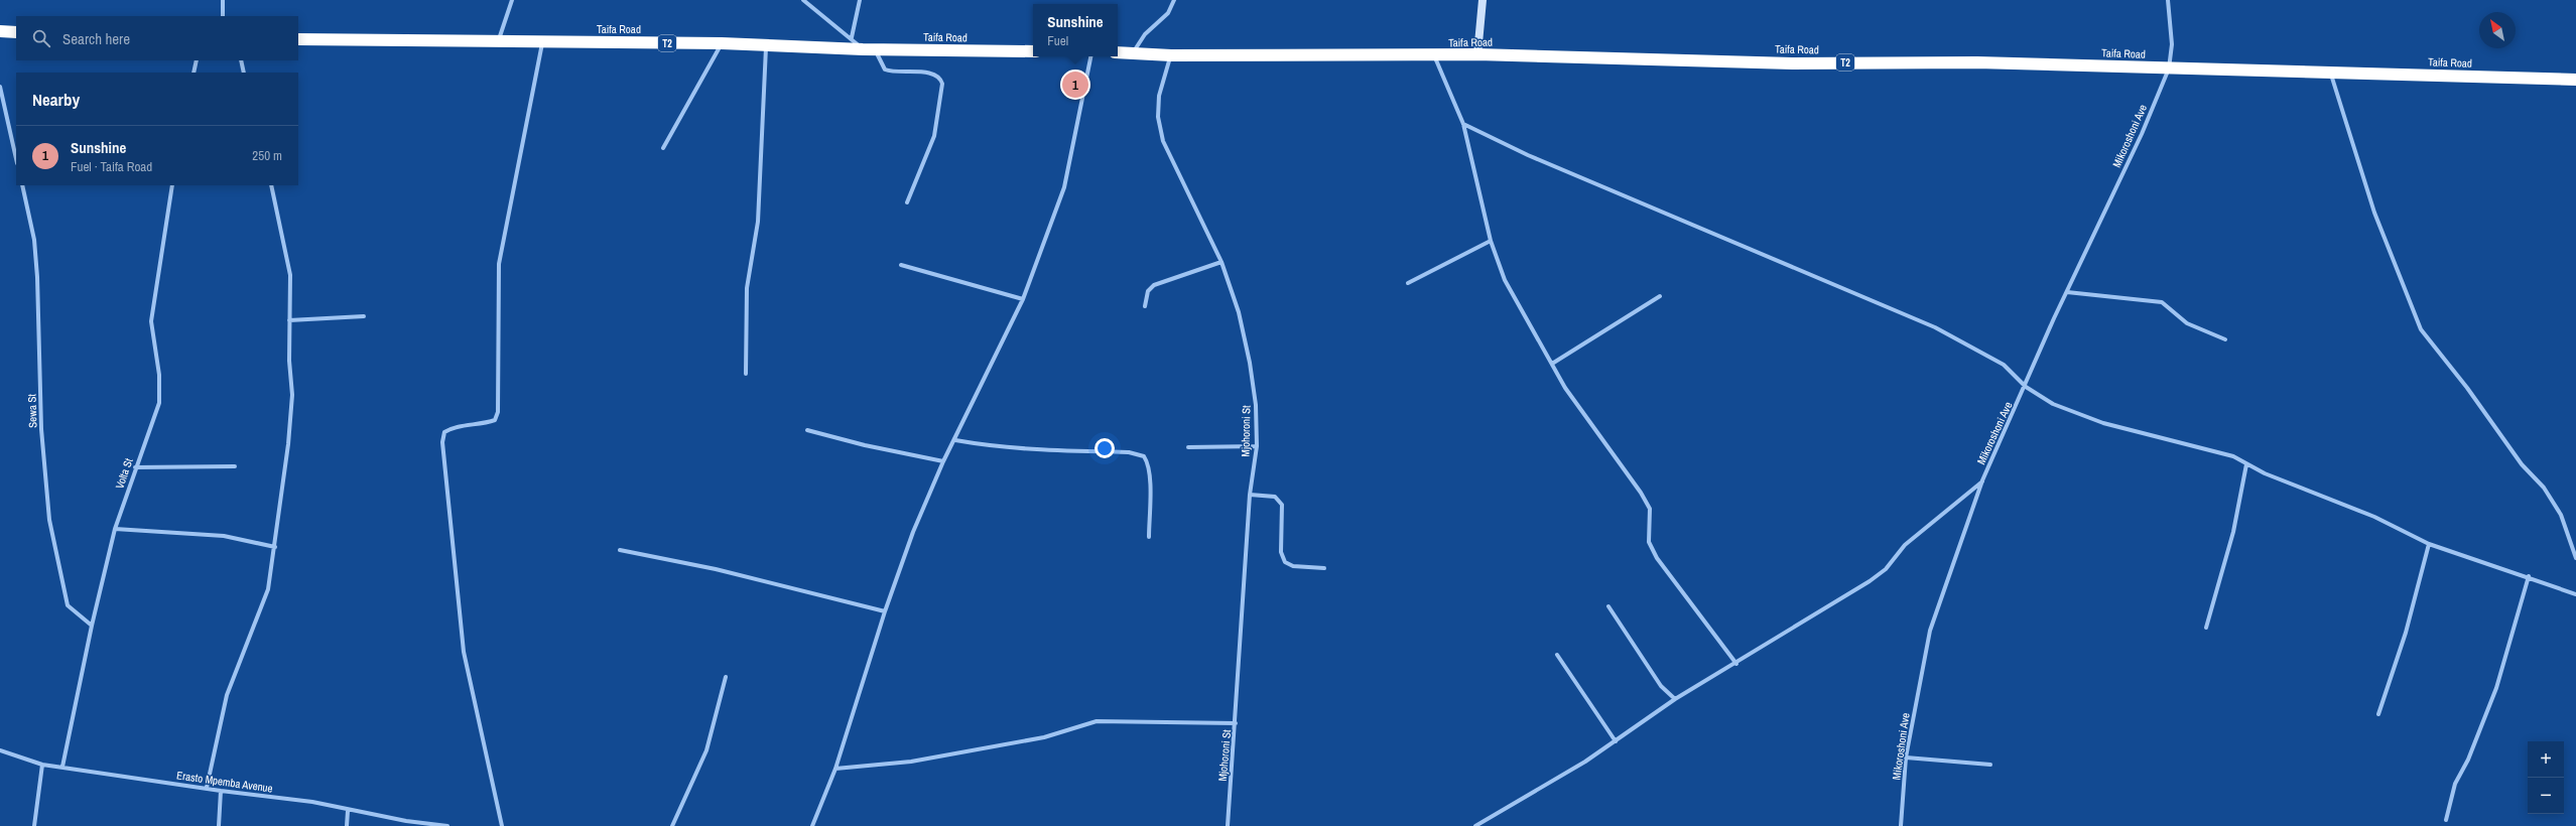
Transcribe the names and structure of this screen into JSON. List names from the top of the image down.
{
  "streets": {
    "highway": ["Taifa Road", "T2"],
    "street": [
      "Mikoroshoni Ave",
      "Sewa St",
      "Mjohoroni St",
      "Volta St",
      "Erasto Mpemba Avenue"
    ]
  },
  "crossings": [
    ["Taifa Road", "Mikoroshoni Ave"],
    ["Taifa Road", "Mjohoroni St"],
    ["Sewa St", "Volta St"],
    ["Volta St", "Erasto Mpemba Avenue"]
  ],
  "north": "top left",
  "page": {
    "popup": ["Sunshine", "Fuel"],
    "search": "Search here",
    "pins": "1",
    "heading": "Nearby",
    "list": [
      {
        "mark": "1",
        "name": "Sunshine",
        "note": "Fuel · Taifa Road",
        "value": "250 m"
      }
    ],
    "map_buttons": ["+", "−"]
  }
}
